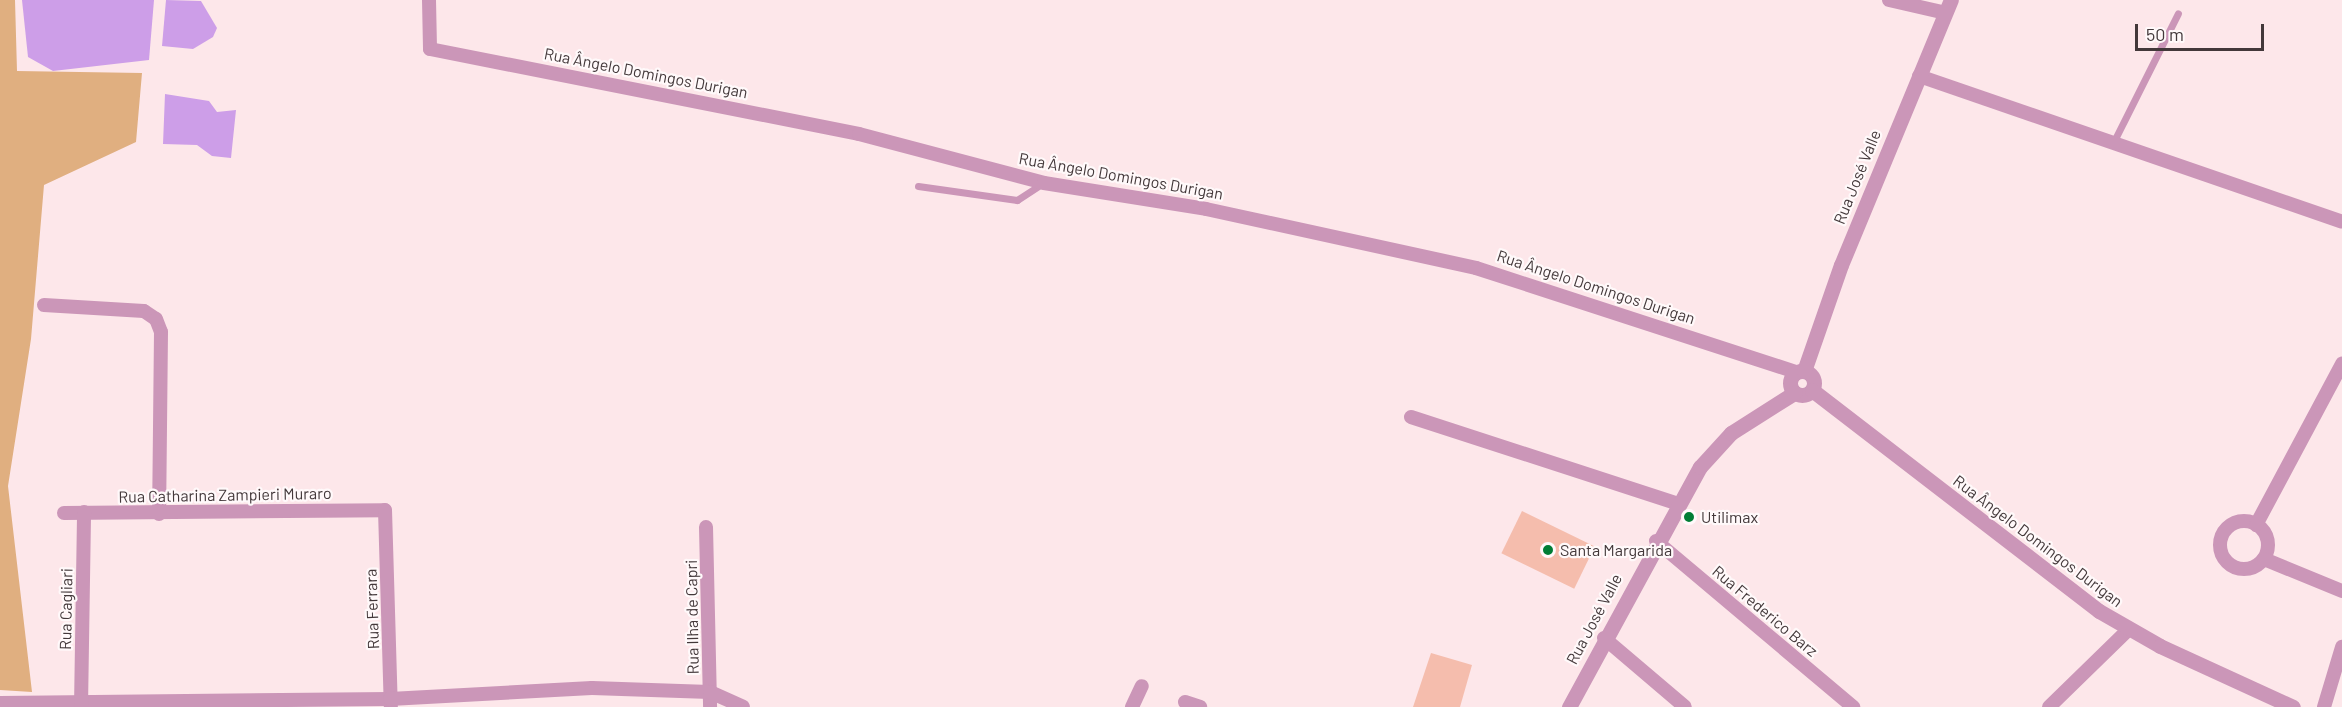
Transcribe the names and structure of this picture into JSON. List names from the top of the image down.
{
  "streets": {
    "street": [
      "Rua Ângelo Domingos Durigan",
      "Rua José Valle",
      "Rua Catharina Zampieri Muraro",
      "Rua Cagliari",
      "Rua Ferrara",
      "Rua Frederico Barz",
      "Rua Ilha de Capri"
    ]
  },
  "crossings": [
    ["Rua Ângelo Domingos Durigan", "Rua José Valle"],
    ["Rua José Valle", "Rua Frederico Barz"],
    ["Rua Catharina Zampieri Muraro", "Rua Cagliari"],
    ["Rua Catharina Zampieri Muraro", "Rua Ferrara"]
  ],
  "places": ["Utilimax", "Santa Margarida"],
  "scale_bar": "50 m"
}
